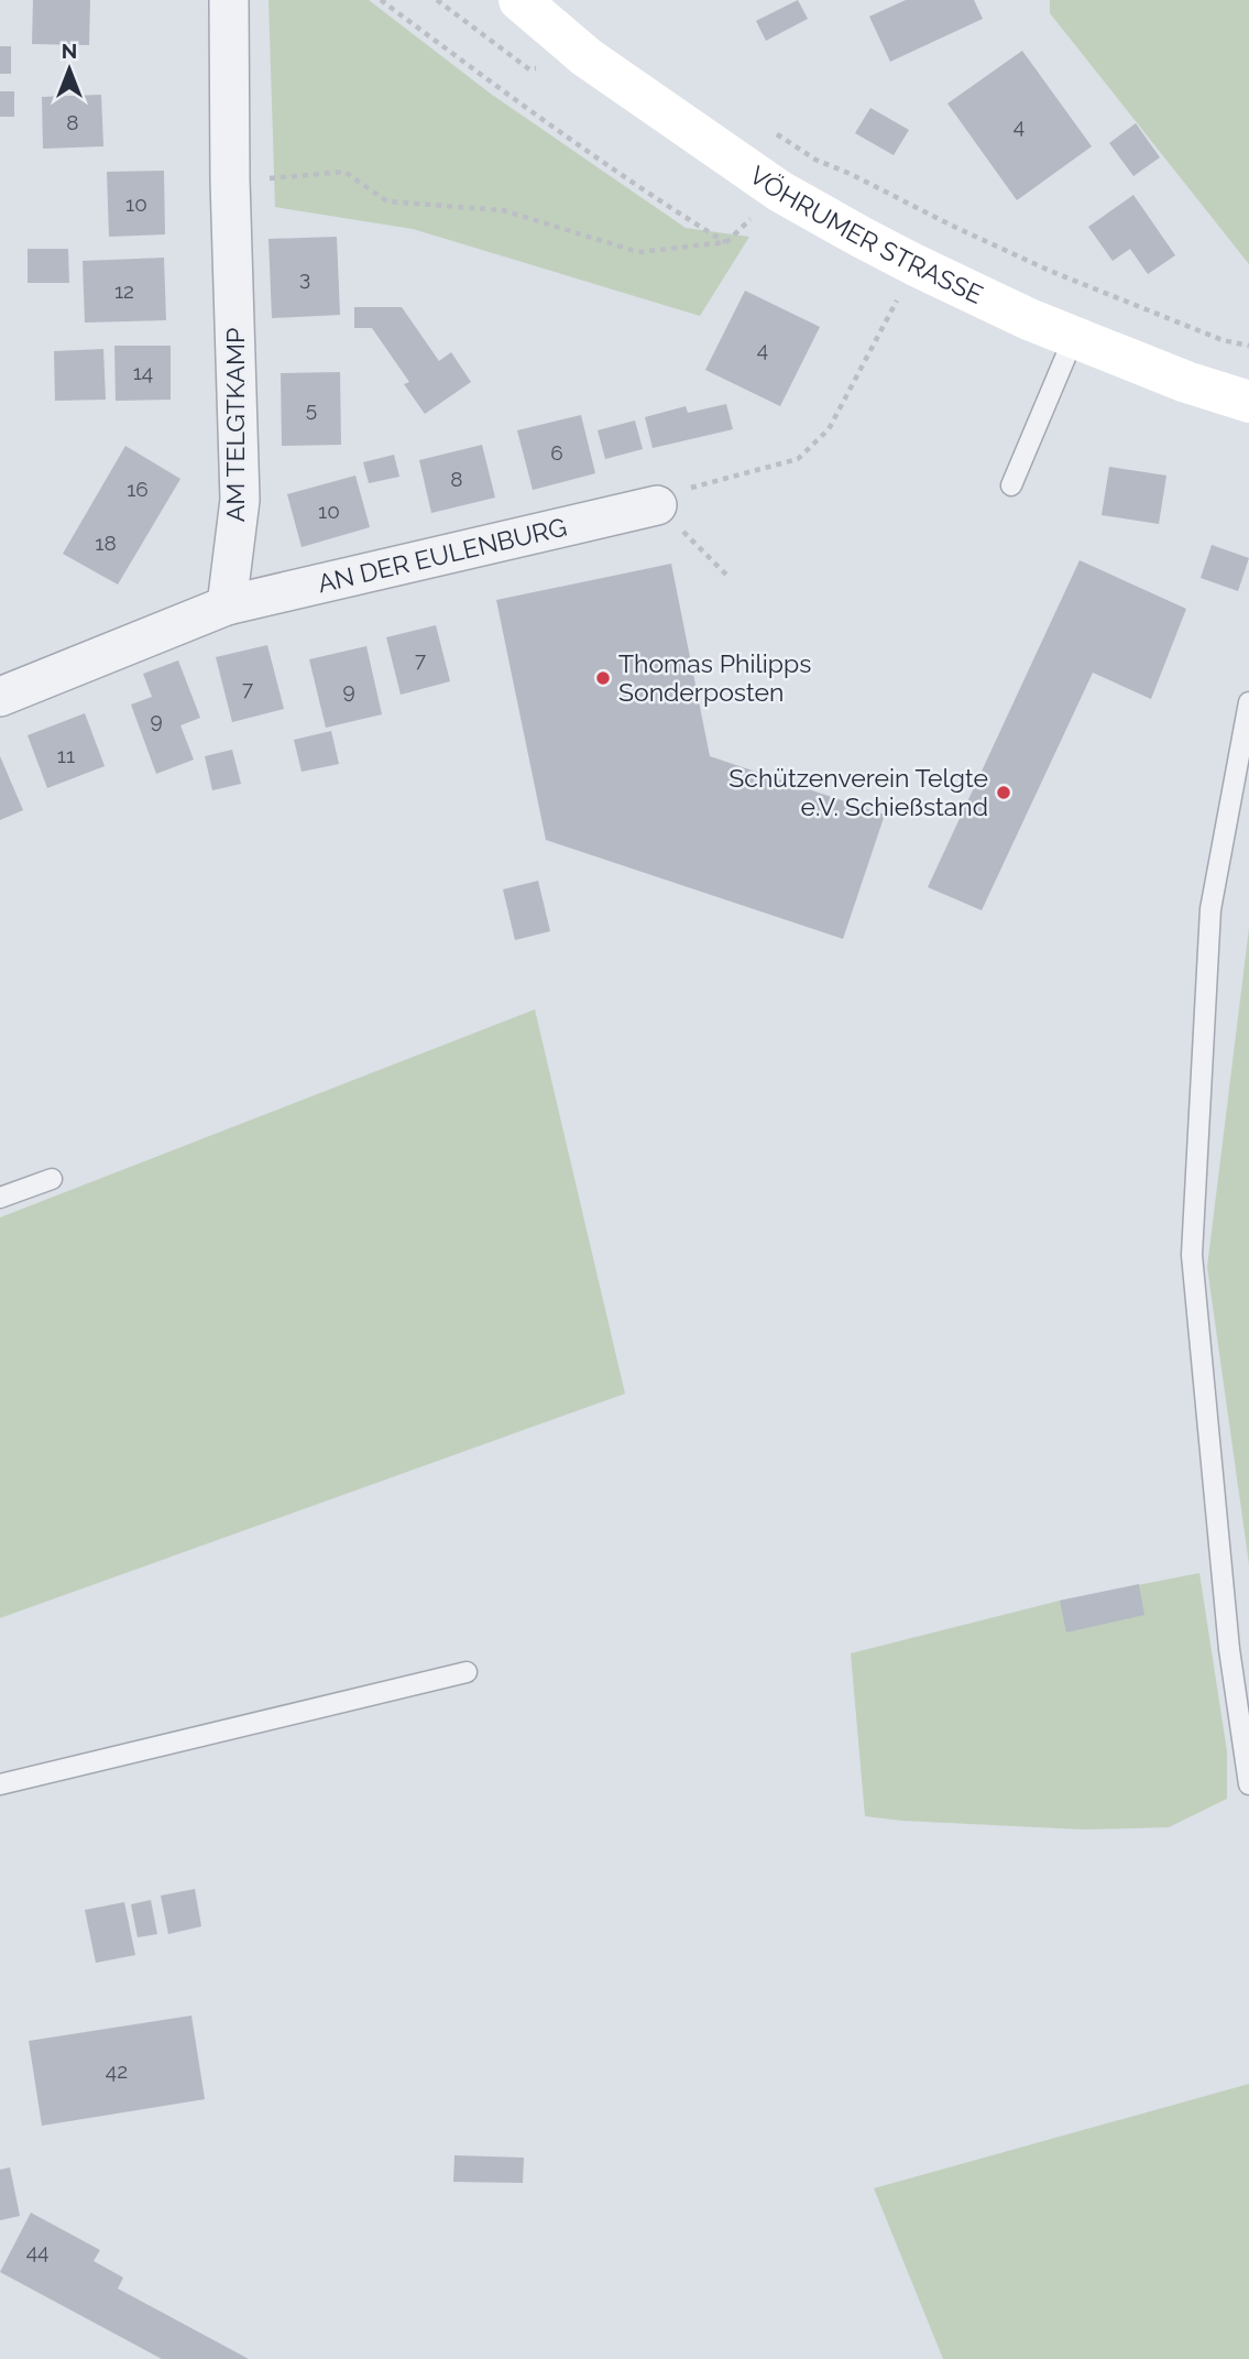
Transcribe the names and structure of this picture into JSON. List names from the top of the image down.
{
  "streets": {
    "main road": ["VÖHRUMER STRASSE"],
    "street": ["AM TELGTKAMP", "AN DER EULENBURG"]
  },
  "crossings": [
    ["AM TELGTKAMP", "AN DER EULENBURG"]
  ],
  "places": ["Thomas Philipps Sonderposten", "Schützenverein Telgte e.V. Schießstand"],
  "house_numbers": [
    "8",
    "4",
    "10",
    "3",
    "12",
    "4",
    "14",
    "5",
    "6",
    "8",
    "16",
    "10",
    "18",
    "7",
    "7",
    "9",
    "9",
    "11",
    "42",
    "44"
  ],
  "north": "top"
}
